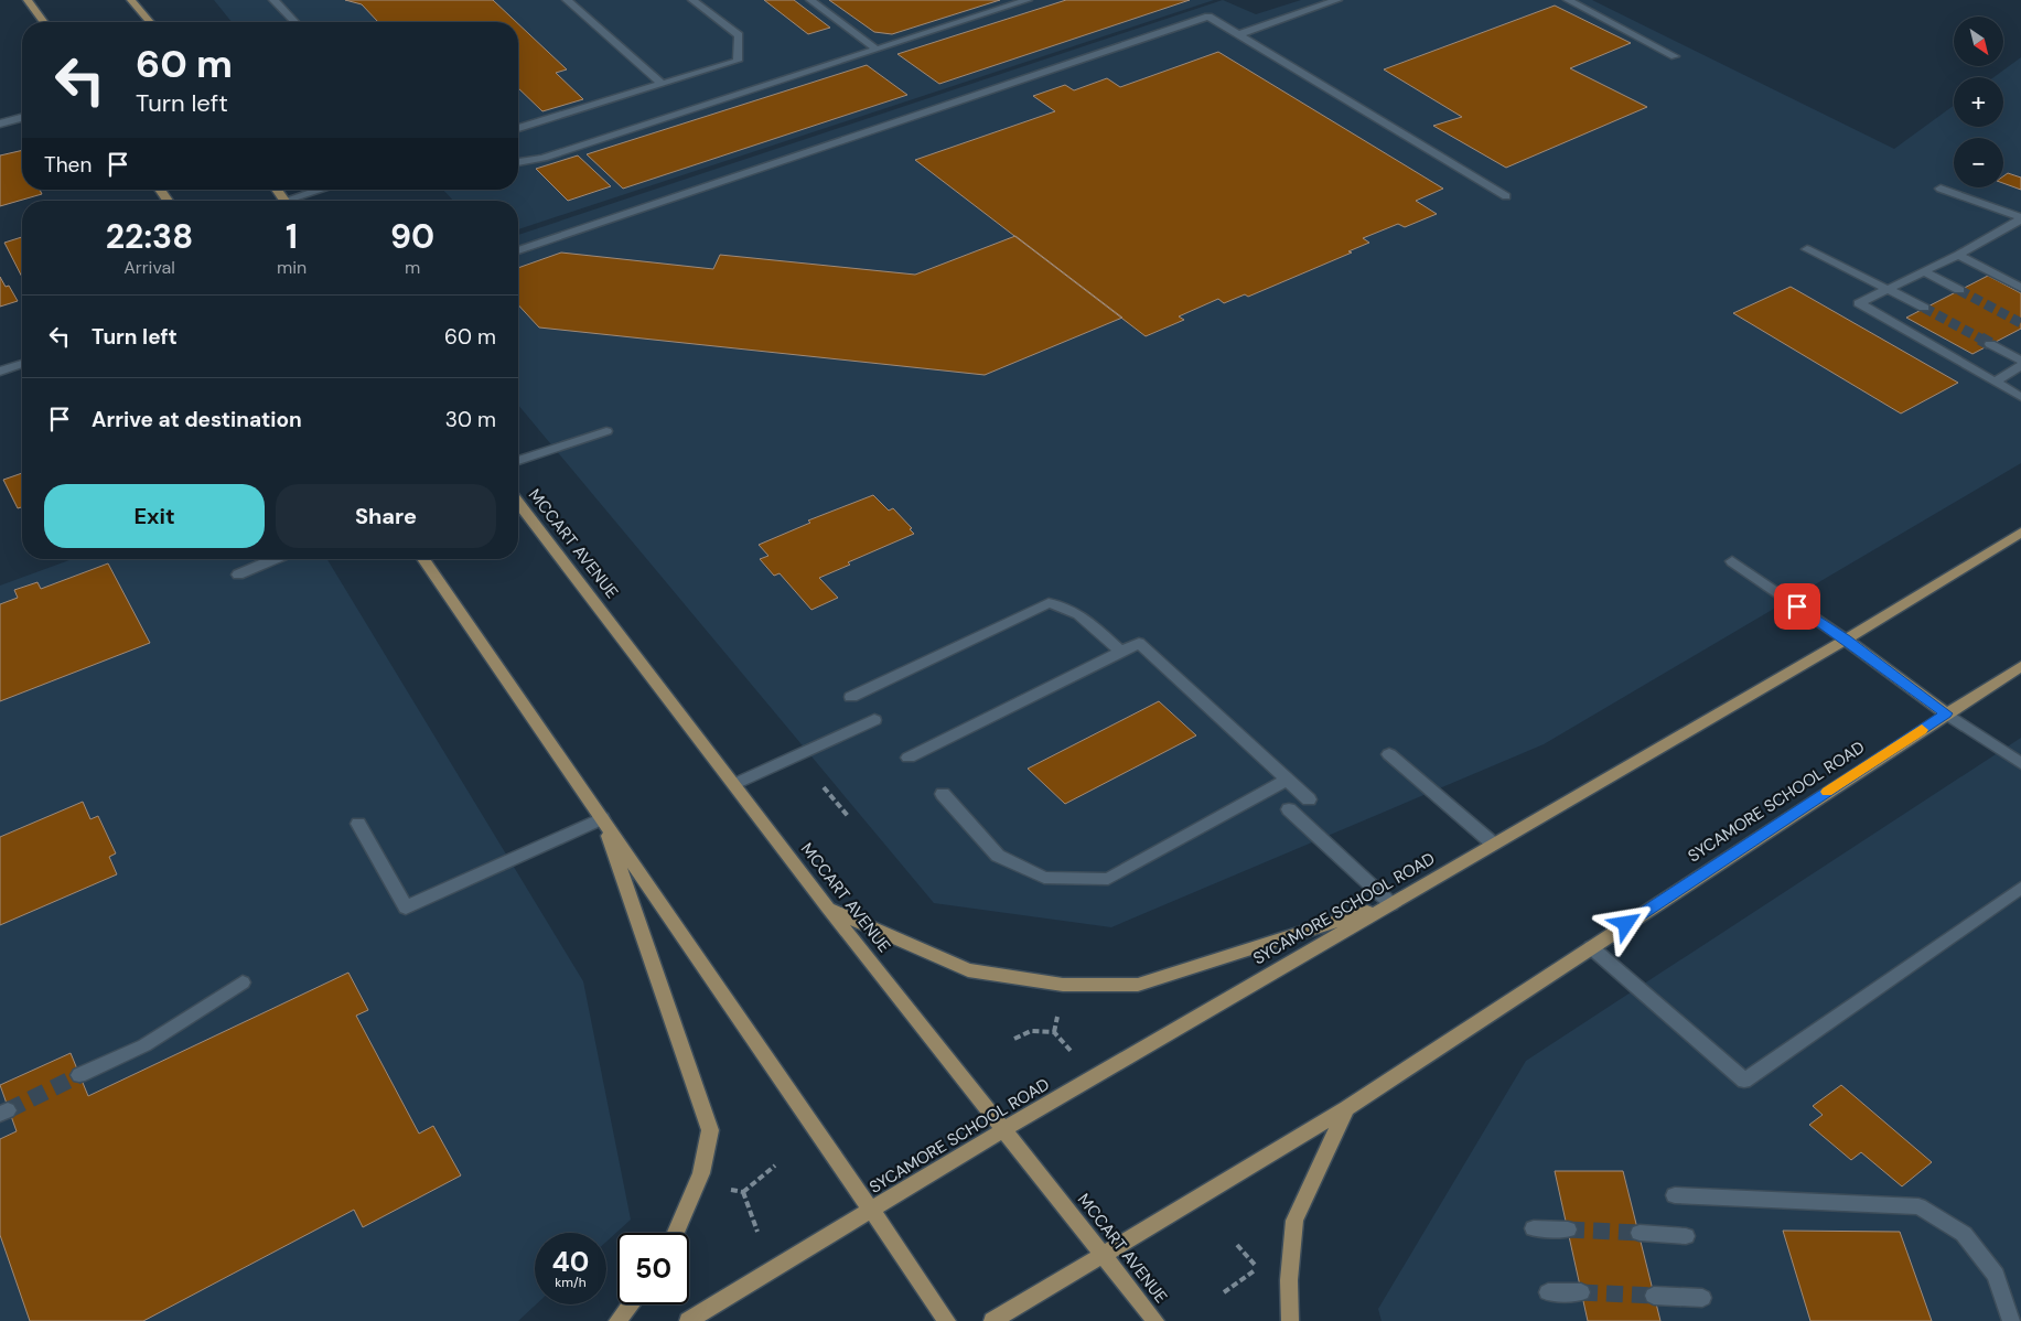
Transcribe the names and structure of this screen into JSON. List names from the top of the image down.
{
  "streets": {
    "main road": ["MCCART AVENUE", "SYCAMORE SCHOOL ROAD"]
  },
  "crossings": [
    ["MCCART AVENUE", "SYCAMORE SCHOOL ROAD"]
  ],
  "north": "bottom right",
  "page": {
    "map_buttons": ["+", "−"],
    "turn": ["60 m", "Turn left"],
    "then": "Then",
    "eta": [
      "22:38",
      "Arrival",
      "1",
      "min",
      "90",
      "m"
    ],
    "list": [
      {
        "name": "Turn left",
        "value": "60 m"
      },
      {
        "name": "Arrive at destination",
        "value": "30 m"
      }
    ],
    "buttons": ["Exit", "Share"],
    "speed": "40 km/h",
    "limit": "50"
  }
}
